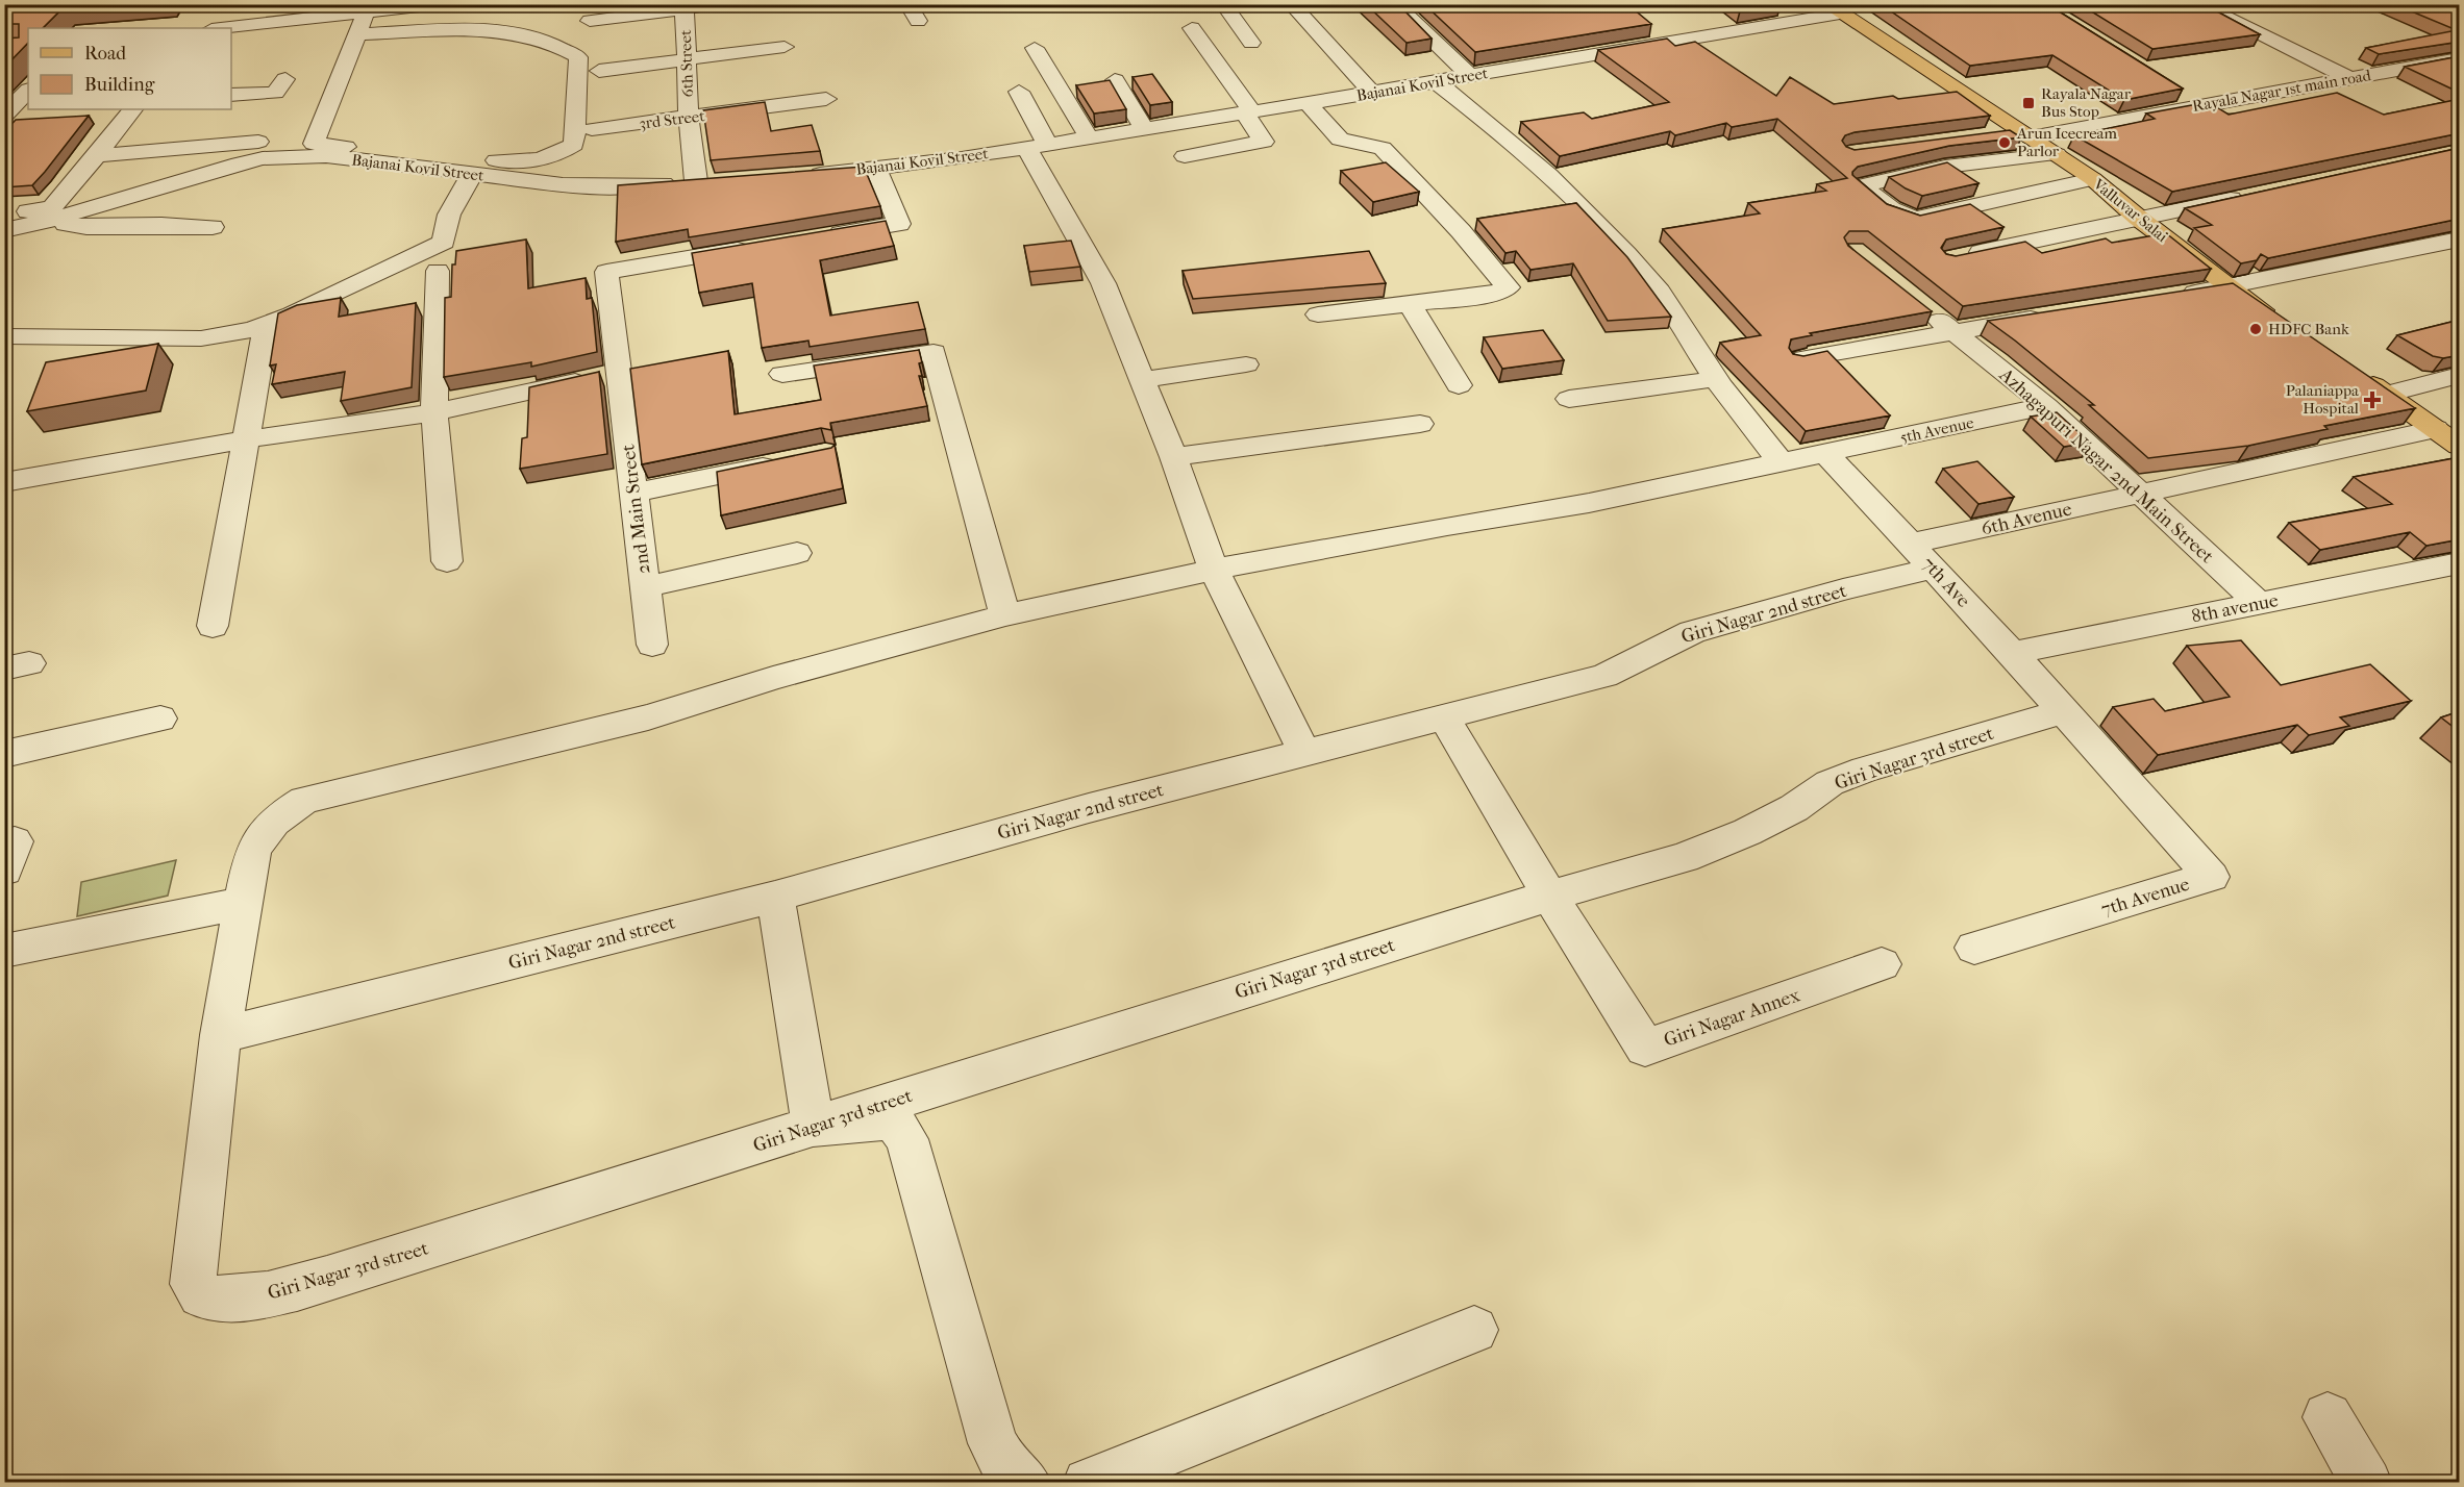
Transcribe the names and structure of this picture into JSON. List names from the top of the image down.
{
  "streets": {
    "main road": ["Valluvar Salai"],
    "street": [
      "6th Street",
      "Bajanai Kovil Street",
      "Rayala Nagar 1st main road",
      "3rd Street",
      "5th Avenue",
      "Azhagapuri Nagar 2nd Main Street",
      "2nd Main Street",
      "6th Avenue",
      "7th Ave",
      "8th avenue",
      "Giri Nagar 2nd street",
      "Giri Nagar 3rd street",
      "7th Avenue",
      "Giri Nagar Annex"
    ]
  },
  "crossings": [
    ["6th Street", "Bajanai Kovil Street"],
    ["6th Street", "3rd Street"],
    ["Bajanai Kovil Street", "Valluvar Salai"],
    ["Rayala Nagar 1st main road", "Valluvar Salai"],
    ["5th Avenue", "Azhagapuri Nagar 2nd Main Street"],
    ["5th Avenue", "7th Ave"],
    ["5th Avenue", "Giri Nagar 3rd street"],
    ["Azhagapuri Nagar 2nd Main Street", "6th Avenue"],
    ["Azhagapuri Nagar 2nd Main Street", "8th avenue"],
    ["6th Avenue", "7th Ave"],
    ["6th Avenue", "Giri Nagar 2nd street"],
    ["7th Ave", "8th avenue"],
    ["7th Ave", "Giri Nagar 2nd street"],
    ["7th Ave", "Giri Nagar 3rd street"],
    ["7th Ave", "7th Avenue"],
    ["Giri Nagar 2nd street", "Giri Nagar 3rd street"],
    ["Giri Nagar 3rd street", "7th Avenue"],
    ["Giri Nagar 3rd street", "Giri Nagar Annex"]
  ],
  "places": {
    "transit": ["Rayala Nagar Bus Stop"],
    "other": ["Arun Icecream Parlor", "HDFC Bank"],
    "health": ["Palaniappa Hospital"]
  },
  "legend": ["Road", "Building"]
}
